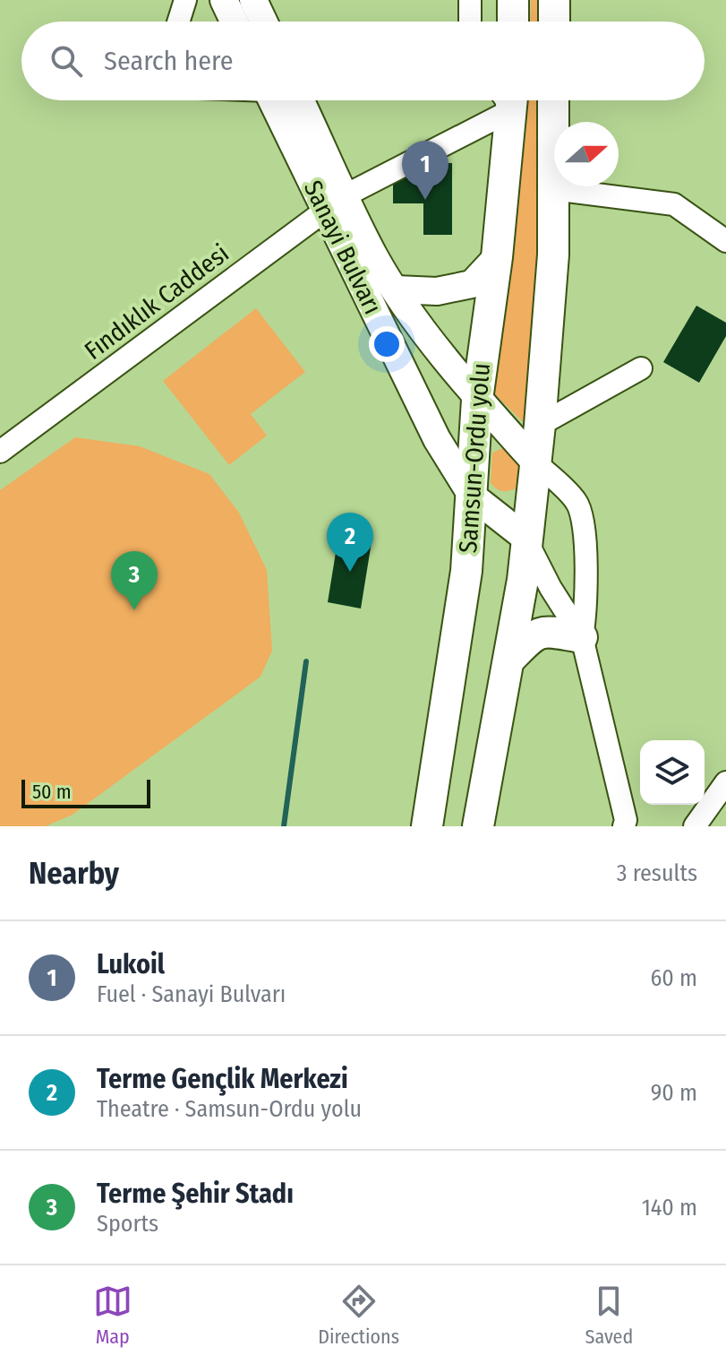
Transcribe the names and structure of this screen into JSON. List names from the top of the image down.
{
  "streets": {
    "highway": ["Samsun-Ordu yolu"],
    "main road": ["Sanayi Bulvarı"],
    "street": ["Fındıklık Caddesi"]
  },
  "crossings": [
    ["Sanayi Bulvarı", "Fındıklık Caddesi"],
    ["Sanayi Bulvarı", "Samsun-Ordu yolu"]
  ],
  "scale_bar": "50 m",
  "north": "right",
  "page": {
    "search": "Search here",
    "pins": ["1", "2", "3"],
    "scale": "50 m",
    "heading": ["Nearby", "3 results"],
    "list": [
      {
        "mark": "1",
        "name": "Lukoil",
        "note": "Fuel · Sanayi Bulvarı",
        "value": "60 m"
      },
      {
        "mark": "2",
        "name": "Terme Gençlik Merkezi",
        "note": "Theatre · Samsun-Ordu yolu",
        "value": "90 m"
      },
      {
        "mark": "3",
        "name": "Terme Şehir Stadı",
        "note": "Sports",
        "value": "140 m"
      }
    ],
    "nav": ["Map", "Directions", "Saved"]
  }
}
